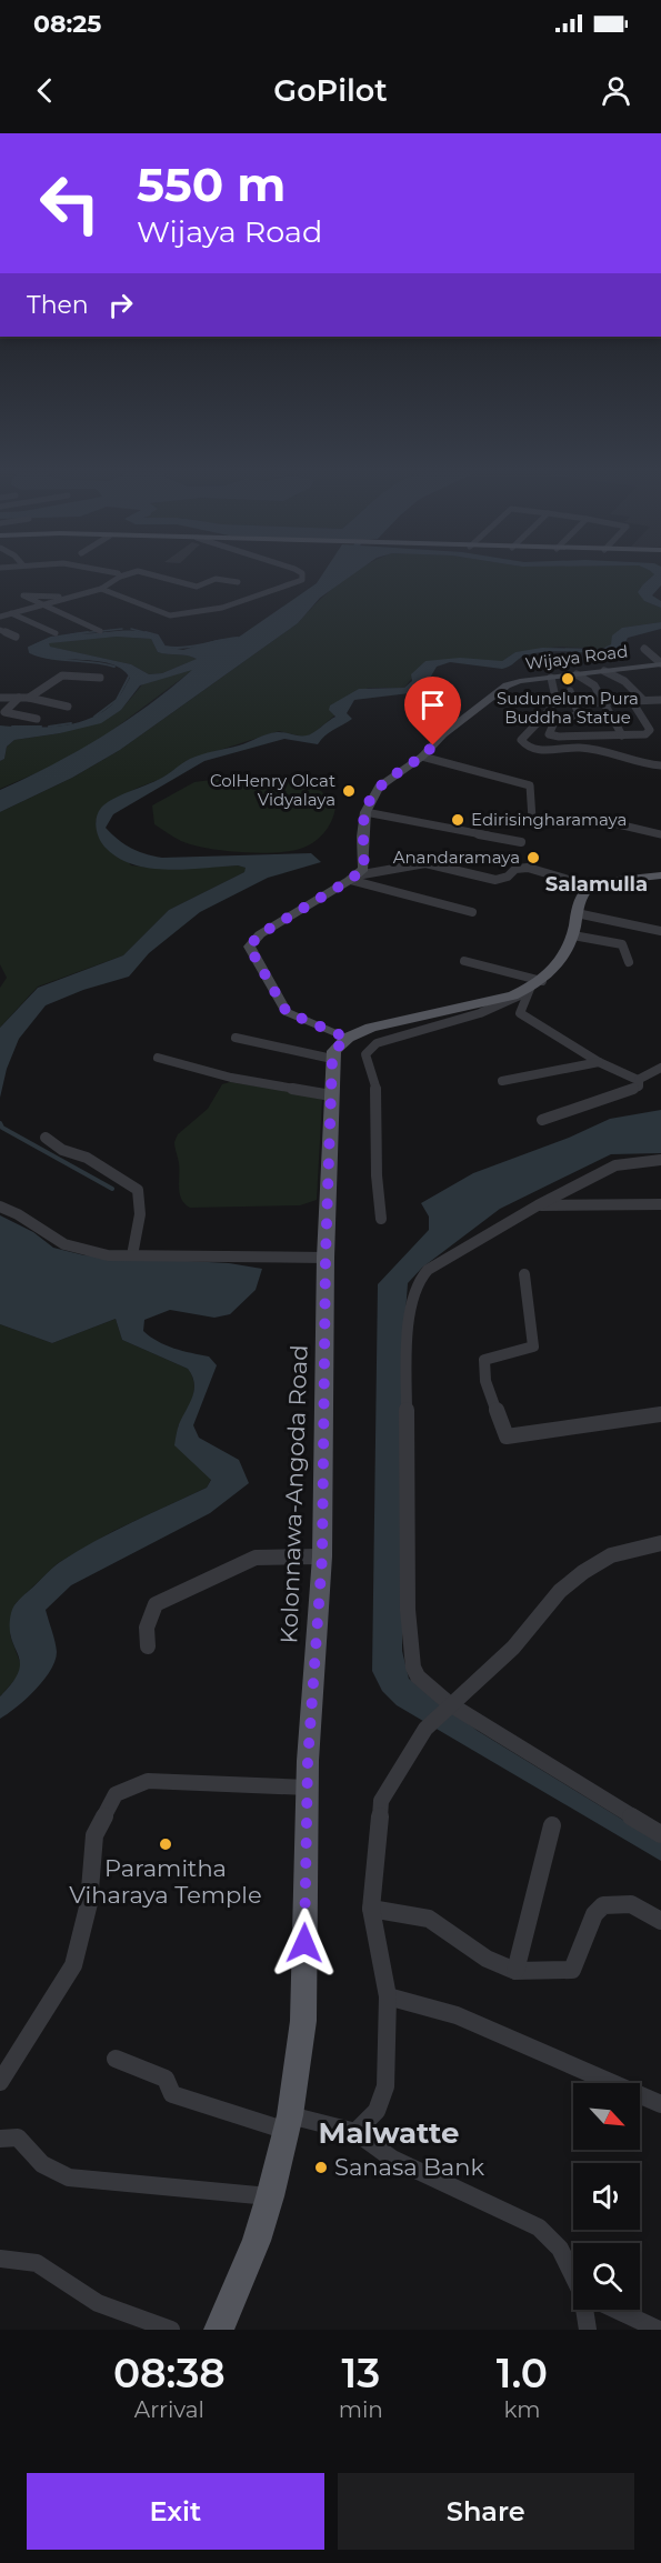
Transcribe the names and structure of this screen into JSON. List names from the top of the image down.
{
  "streets": {
    "main road": ["Kolonnawa-Angoda Road"],
    "street": ["Wijaya Road"]
  },
  "districts": ["Salamulla", "Malwatte"],
  "places": [
    "Sudunelum Pura Buddha Statue",
    "ColHenry Olcat Vidyalaya",
    "Edirisingharamaya",
    "Anandaramaya",
    "Paramitha Viharaya Temple",
    "Sanasa Bank"
  ],
  "north": "bottom right",
  "page": {
    "status": "08:25",
    "header": "GoPilot",
    "turn": ["550 m", "Wijaya Road"],
    "then": "Then",
    "eta": [
      "08:38",
      "Arrival",
      "13",
      "min",
      "1.0",
      "km"
    ],
    "buttons": ["Exit", "Share"]
  }
}
